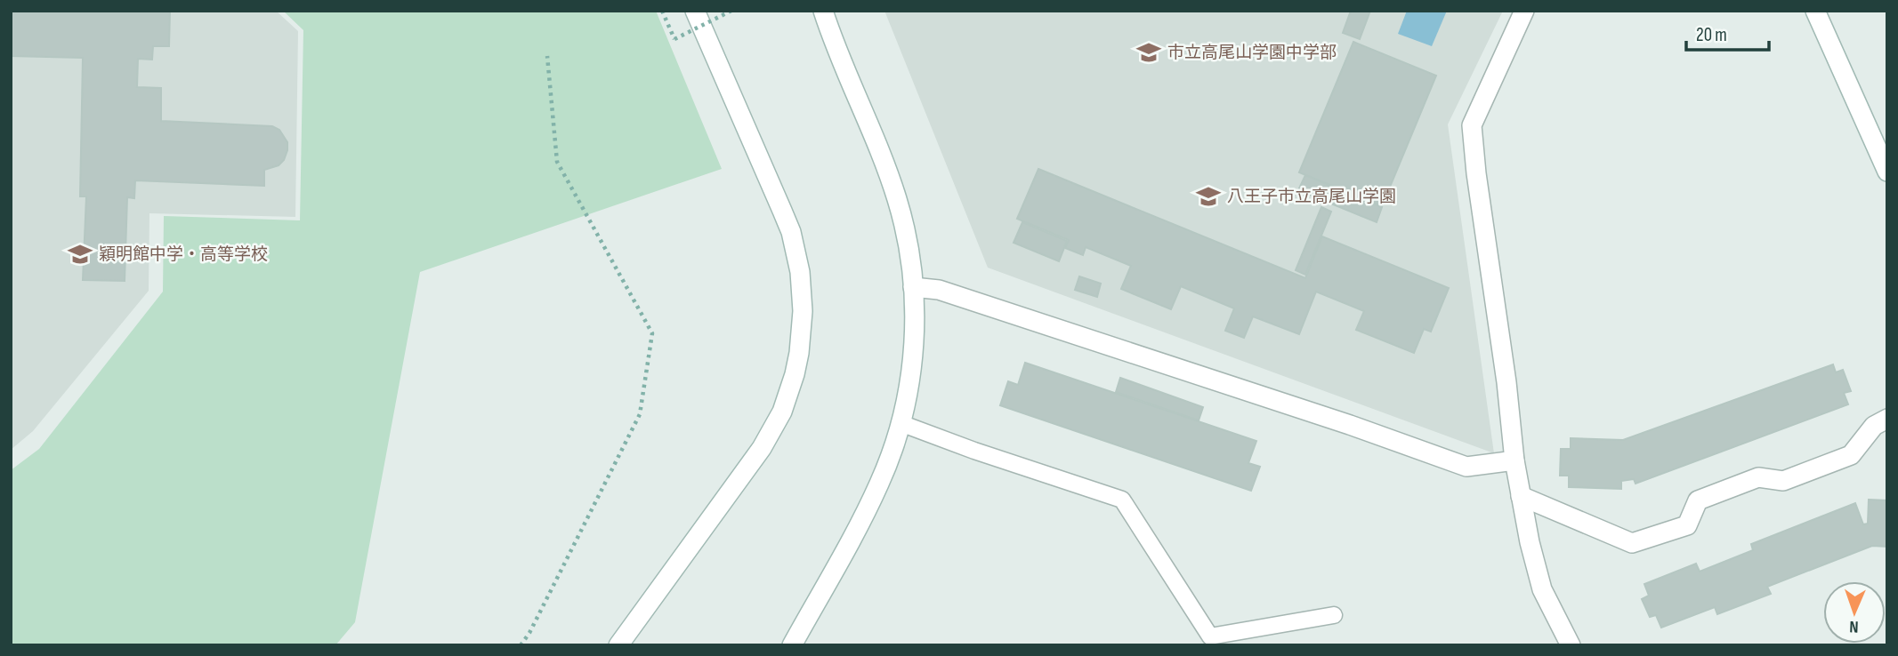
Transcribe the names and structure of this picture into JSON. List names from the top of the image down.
{
  "places": {
    "school or university": ["市立高尾山学園中学部", "八王子市立高尾山学園", "穎明館中学・高等学校"]
  },
  "scale_bar": "20 m",
  "north": "bottom"
}
